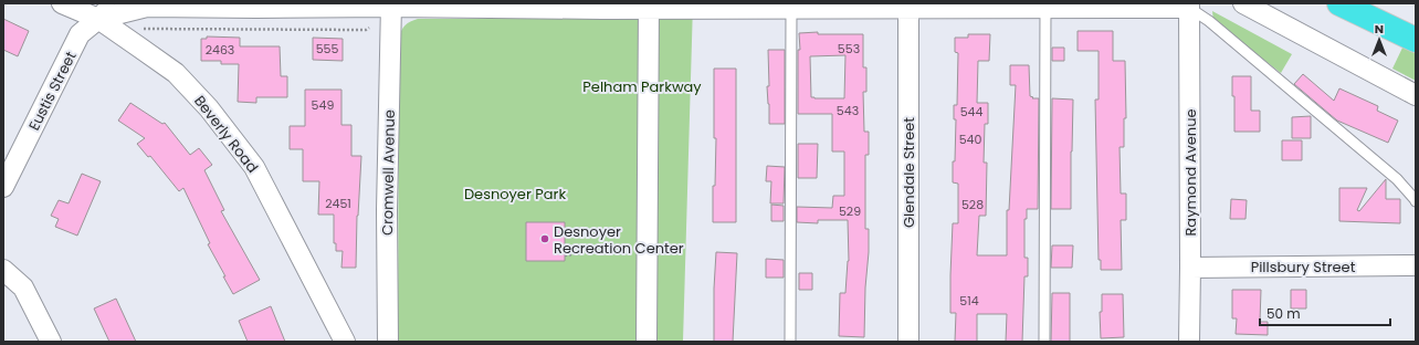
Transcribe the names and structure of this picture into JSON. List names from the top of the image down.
{
  "streets": {
    "street": [
      "Eustis Street",
      "Beverly Road",
      "Cromwell Avenue",
      "Glendale Street",
      "Raymond Avenue",
      "Pillsbury Street"
    ]
  },
  "crossings": [
    ["Eustis Street", "Beverly Road"],
    ["Raymond Avenue", "Pillsbury Street"]
  ],
  "parks": ["Pelham Parkway", "Desnoyer Park"],
  "places": ["Desnoyer Recreation Center"],
  "house_numbers": [
    "555",
    "553",
    "2463",
    "549",
    "543",
    "544",
    "540",
    "2451",
    "528",
    "529",
    "514"
  ],
  "scale_bar": "50 m",
  "north": "top"
}
